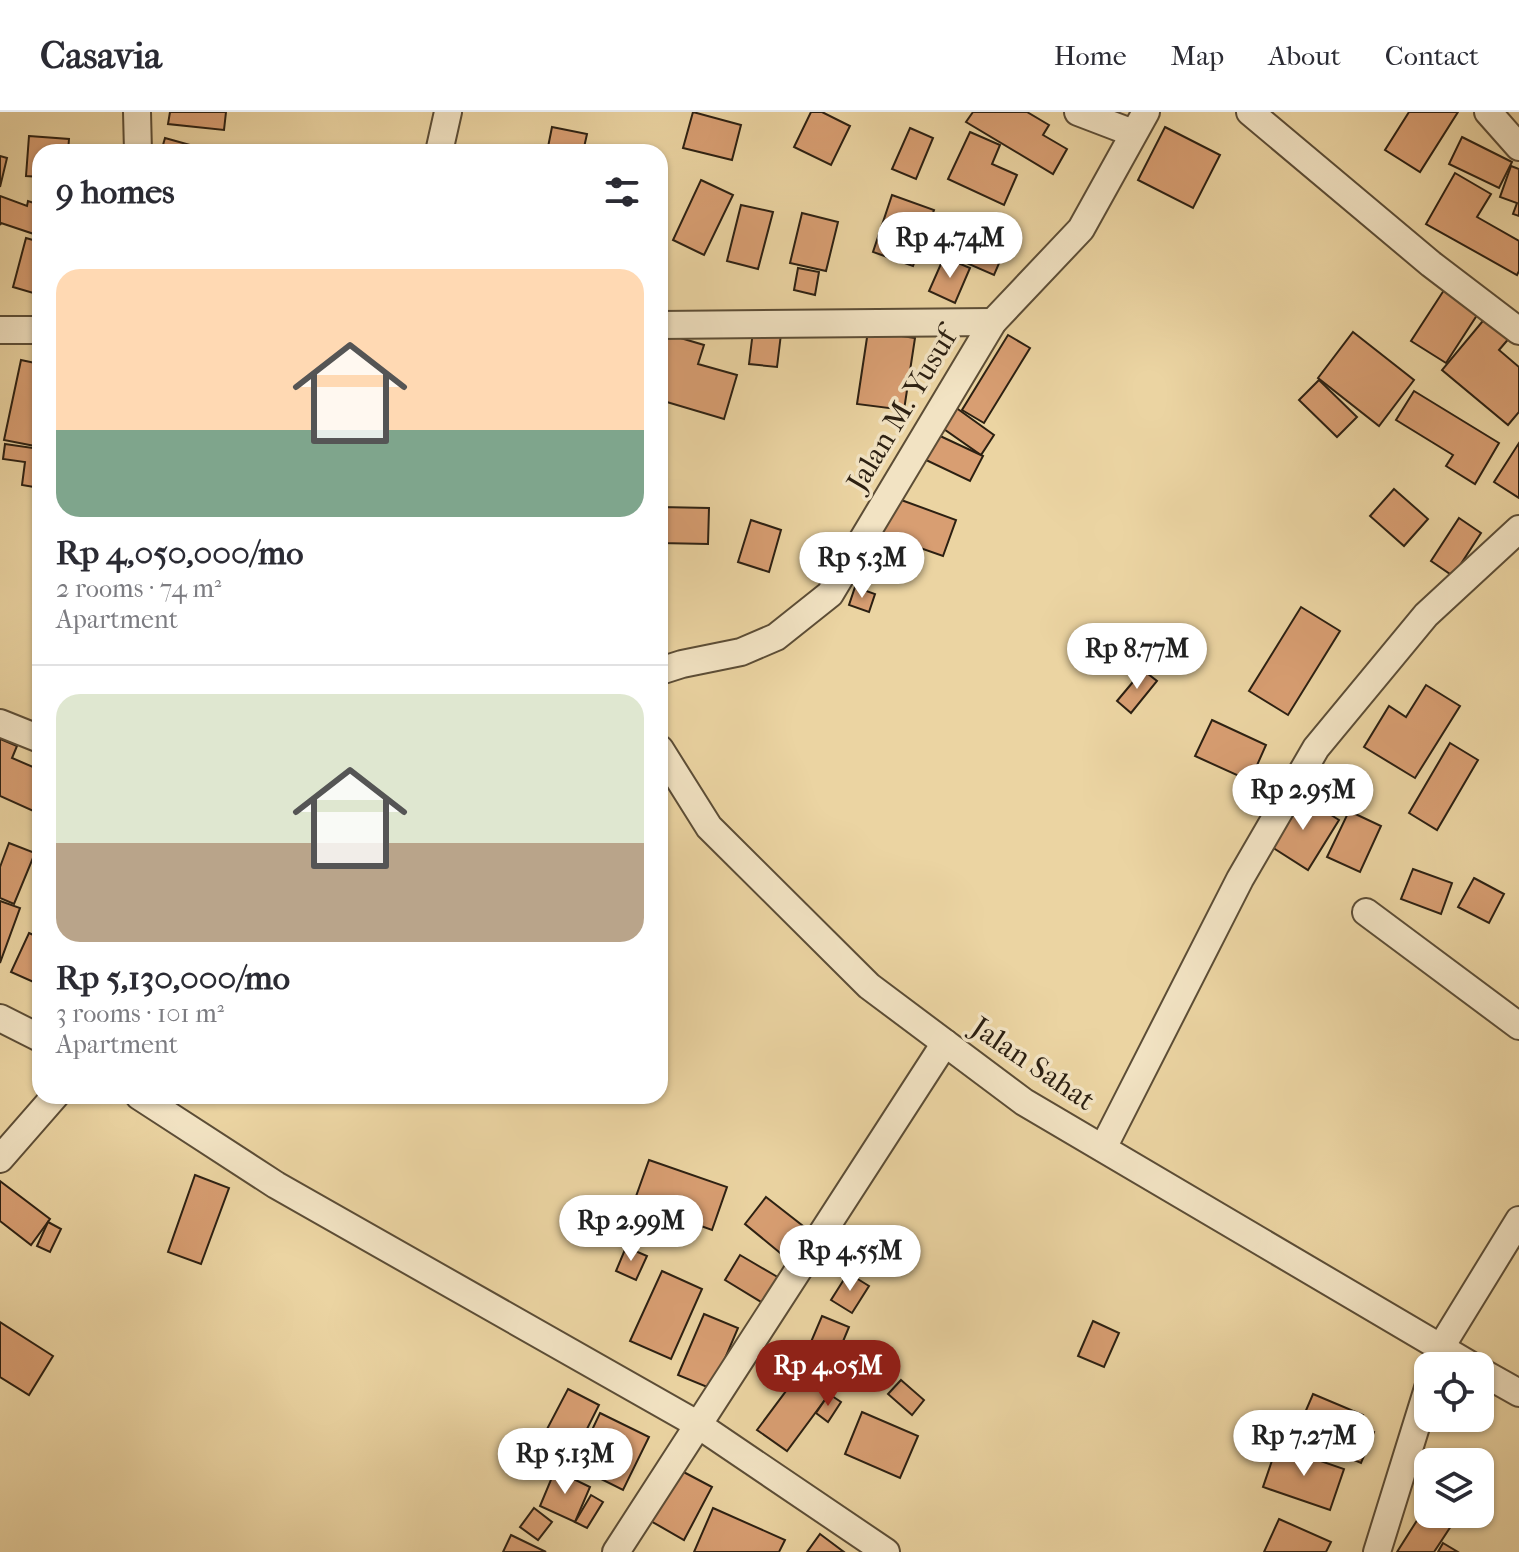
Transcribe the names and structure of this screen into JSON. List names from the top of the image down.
{
  "streets": {
    "street": ["Jalan M. Yusuf", "Jalan Sahat"]
  },
  "page": {
    "header": "Casavia",
    "nav": [
      "Home",
      "Map",
      "About",
      "Contact"
    ],
    "heading": "9 homes",
    "price": [
      "Rp 4.74M",
      "Rp 5.3M",
      "Rp 8.77M",
      "Rp 2.95M",
      "Rp 2.99M",
      "Rp 4.55M",
      "Rp 4.05M",
      "Rp 7.27M",
      "Rp 5.13M"
    ],
    "list": [
      {
        "name": "Rp 4,050,000/mo",
        "note": "2 rooms · 74 m² · Apartment"
      },
      {
        "name": "Rp 5,130,000/mo",
        "note": "3 rooms · 101 m² · Apartment"
      }
    ]
  }
}
